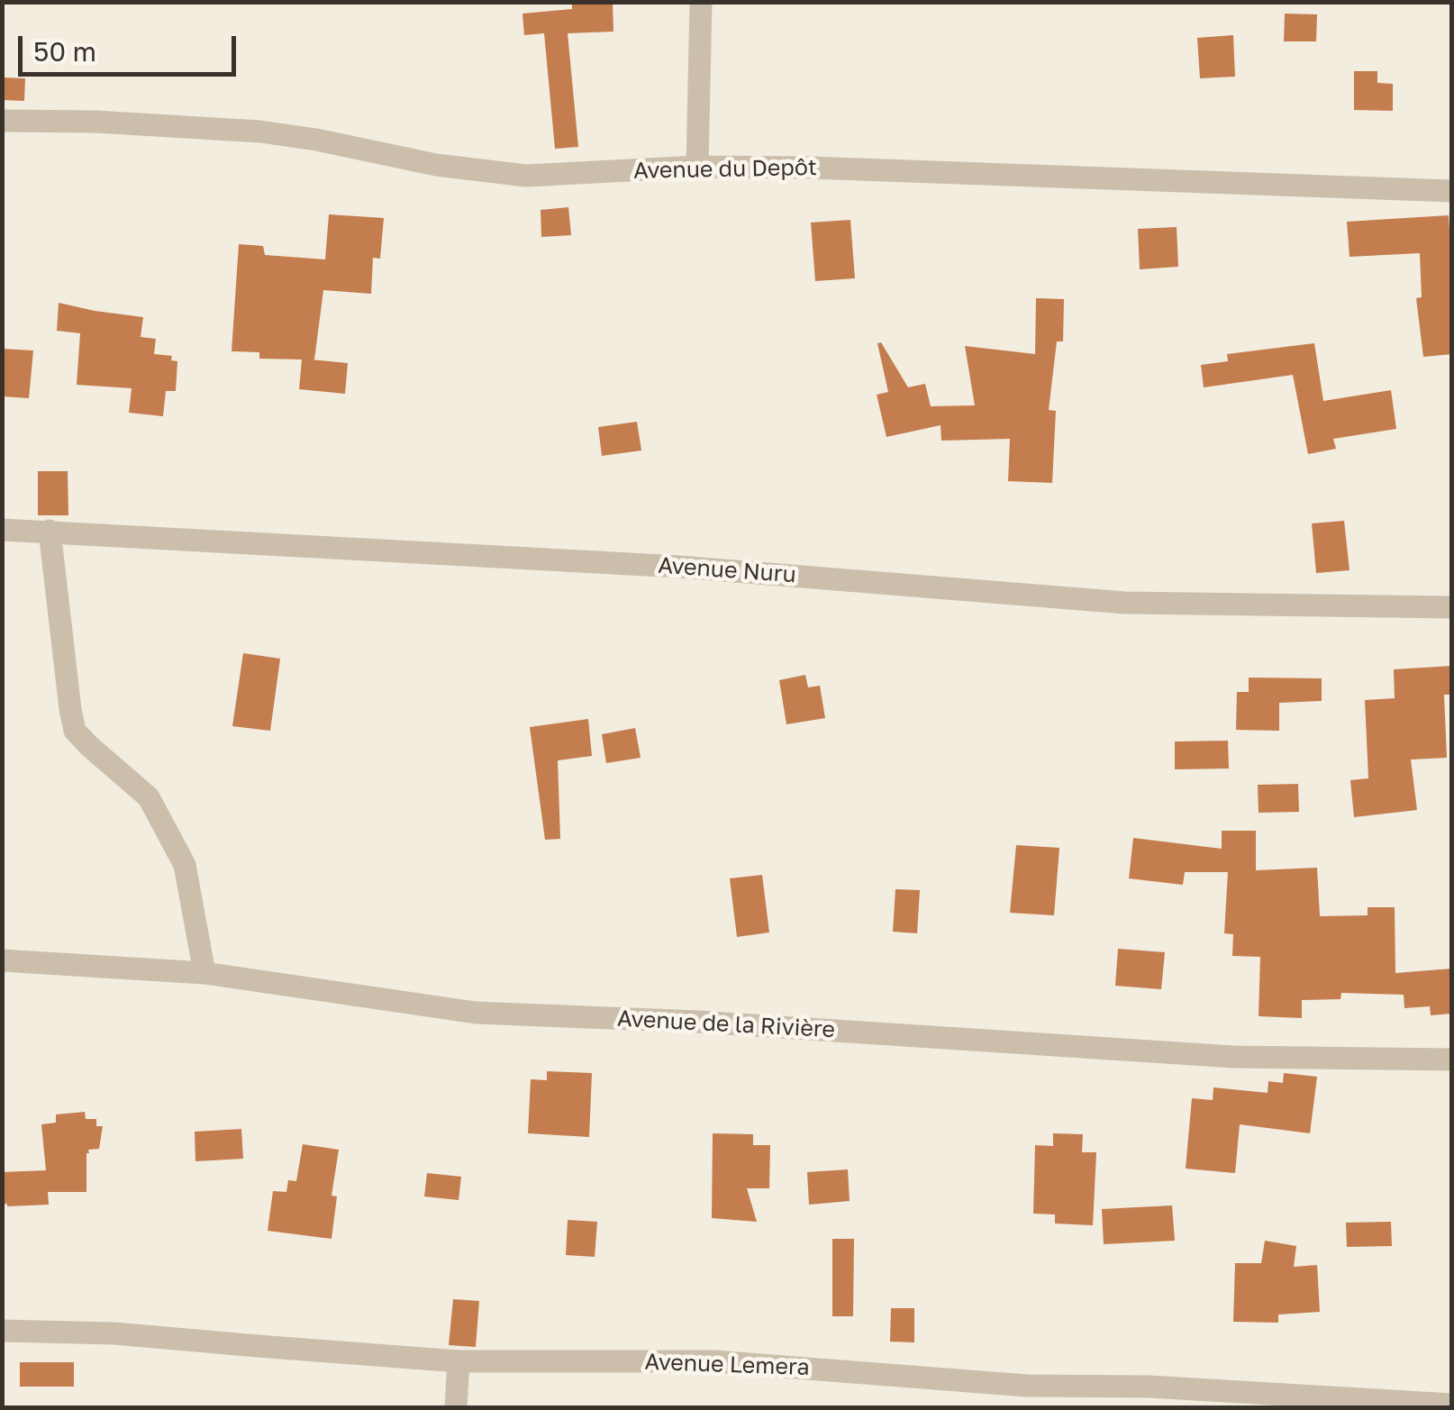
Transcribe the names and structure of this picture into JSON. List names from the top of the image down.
{
  "streets": {
    "street": [
      "Avenue du Depôt",
      "Avenue Nuru",
      "Avenue de la Rivière",
      "Avenue Lemera"
    ]
  },
  "scale_bar": "50 m"
}
